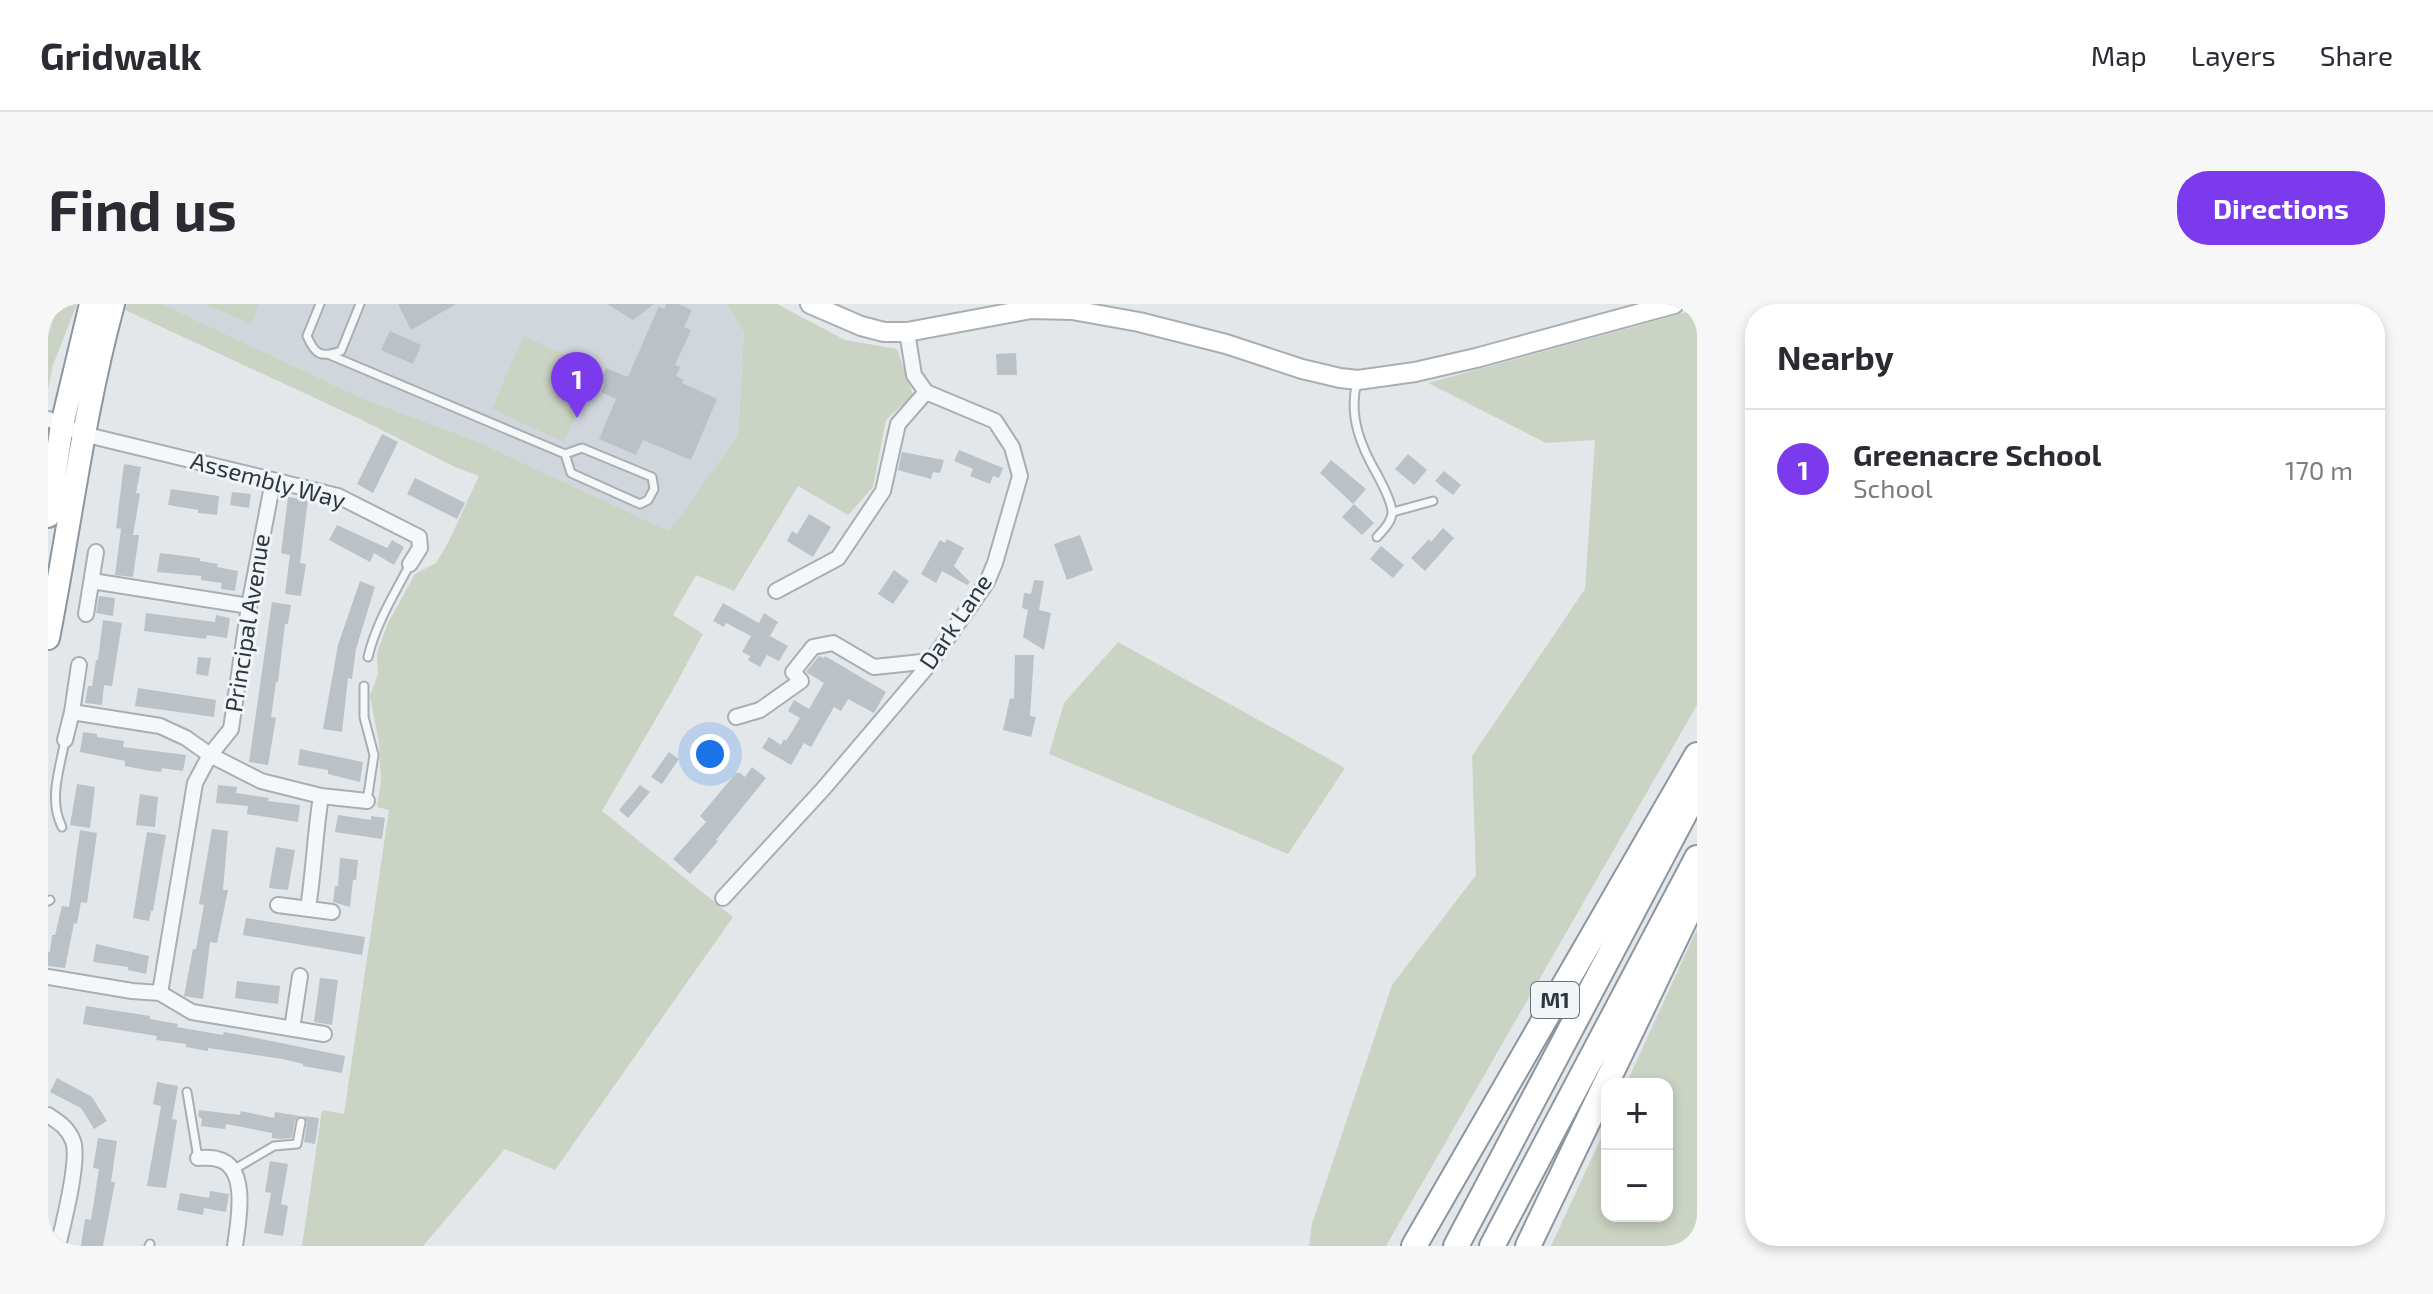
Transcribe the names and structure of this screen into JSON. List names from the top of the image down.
{
  "streets": {
    "highway": ["M1"],
    "street": ["Assembly Way", "Dark Lane", "Principal Avenue"]
  },
  "crossings": [
    ["Assembly Way", "Principal Avenue"]
  ],
  "page": {
    "header": "Gridwalk",
    "nav": ["Map", "Layers", "Share"],
    "buttons": "Directions",
    "title": "Find us",
    "heading": "Nearby",
    "pins": "1",
    "list": [
      {
        "mark": "1",
        "name": "Greenacre School",
        "note": "School",
        "value": "170 m"
      }
    ],
    "map_buttons": ["+", "−"]
  }
}
